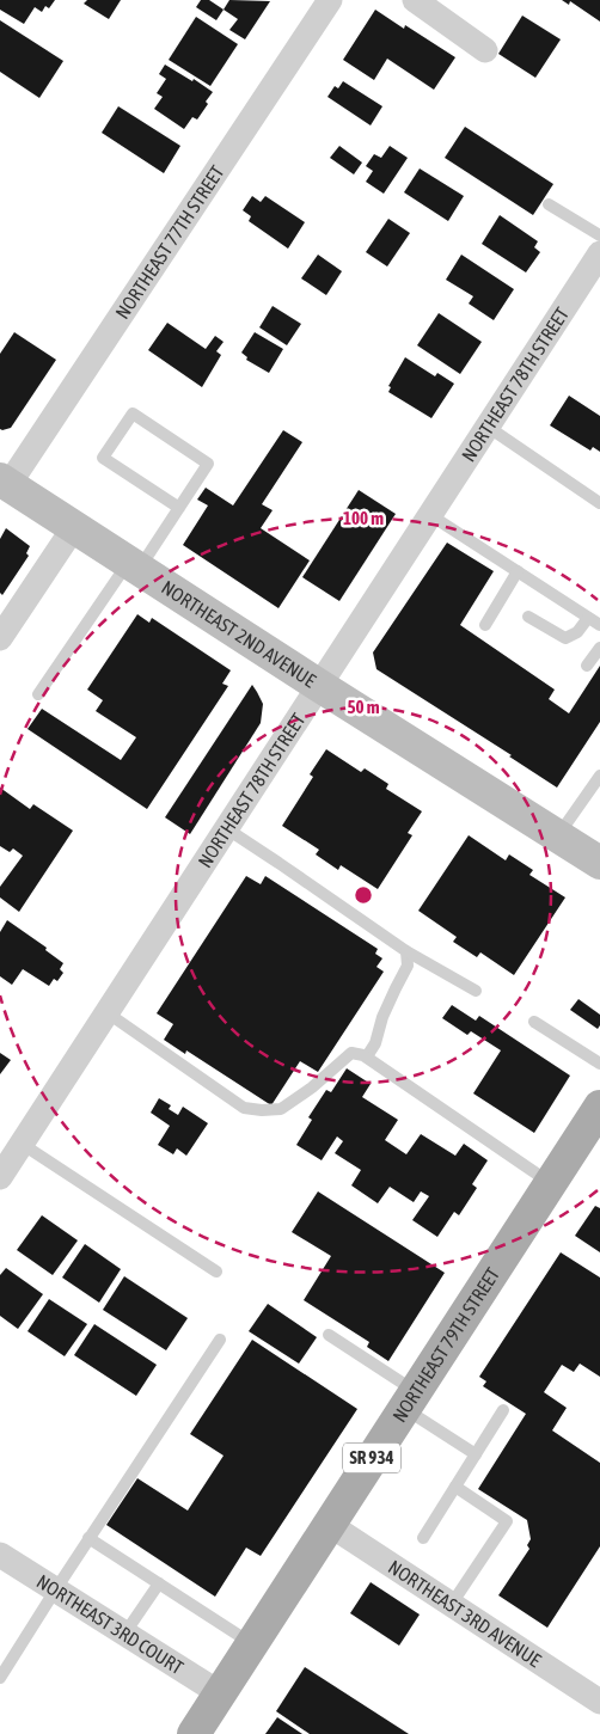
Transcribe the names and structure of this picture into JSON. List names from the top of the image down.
{
  "streets": {
    "main road": ["NORTHEAST 2ND AVENUE", "NORTHEAST 79TH STREET", "SR 934"],
    "street": [
      "NORTHEAST 77TH STREET",
      "NORTHEAST 78TH STREET",
      "NORTHEAST 3RD AVENUE",
      "NORTHEAST 3RD COURT"
    ]
  },
  "crossings": [
    ["NORTHEAST 77TH STREET", "NORTHEAST 2ND AVENUE"],
    ["NORTHEAST 78TH STREET", "NORTHEAST 2ND AVENUE"],
    ["NORTHEAST 79TH STREET", "NORTHEAST 3RD AVENUE"],
    ["NORTHEAST 79TH STREET", "NORTHEAST 3RD COURT"]
  ],
  "rings": ["100 m", "50 m"]
}
